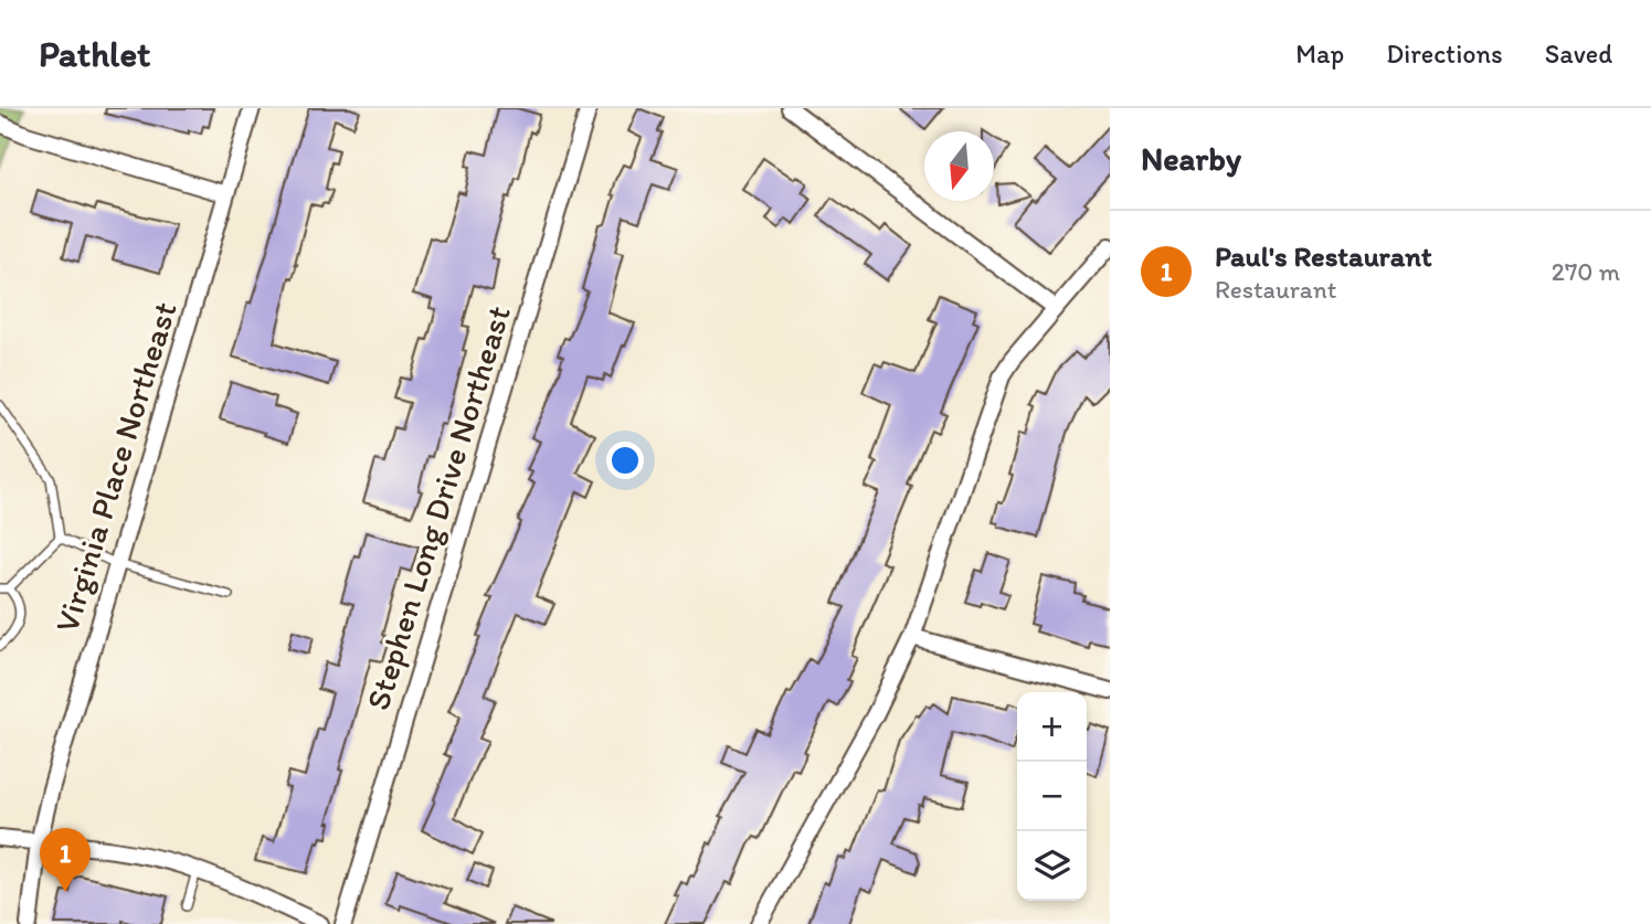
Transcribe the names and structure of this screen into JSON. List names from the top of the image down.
{
  "streets": {
    "street": ["Virginia Place Northeast", "Stephen Long Drive Northeast"]
  },
  "north": "bottom",
  "page": {
    "header": "Pathlet",
    "nav": ["Map", "Directions", "Saved"],
    "heading": "Nearby",
    "list": [
      {
        "mark": "1",
        "name": "Paul's Restaurant",
        "note": "Restaurant",
        "value": "270 m"
      }
    ],
    "map_buttons": ["+", "−"],
    "pins": "1"
  }
}
